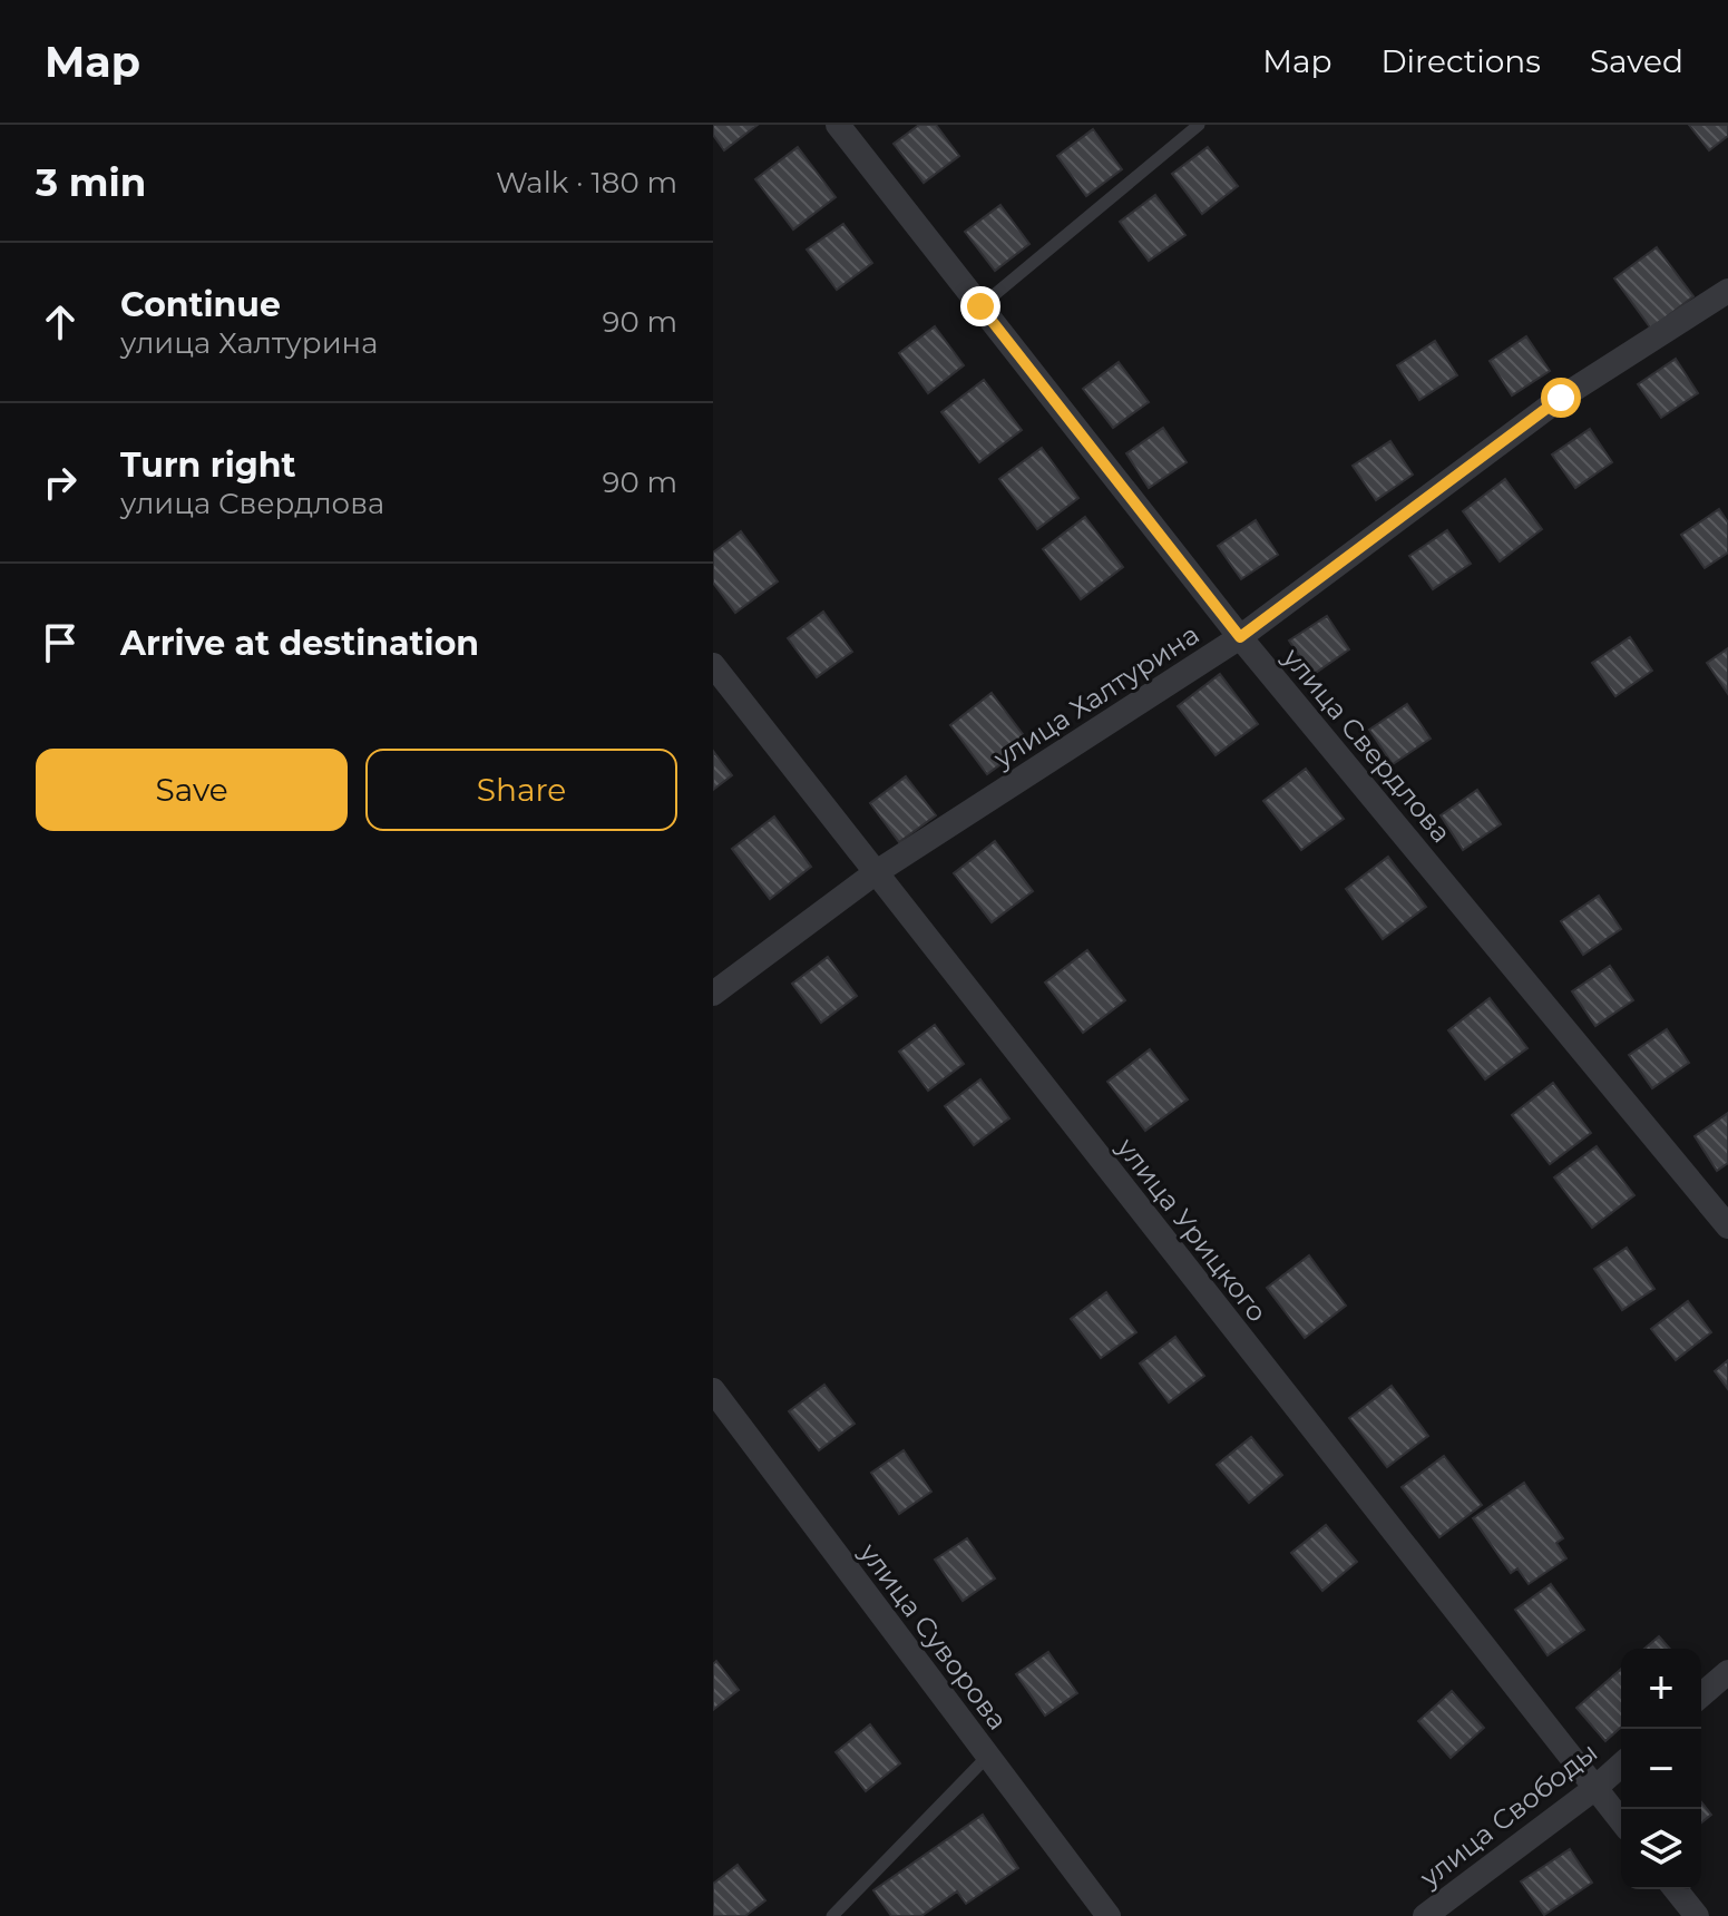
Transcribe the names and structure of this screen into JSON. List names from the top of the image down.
{
  "streets": {
    "street": [
      "улица Халтурина",
      "улица Свердлова",
      "улица Урицкого",
      "улица Суворова",
      "улица Свободы"
    ]
  },
  "crossings": [
    ["улица Халтурина", "улица Свердлова"],
    ["улица Халтурина", "улица Урицкого"],
    ["улица Урицкого", "улица Свободы"]
  ],
  "page": {
    "header": "Map",
    "nav": ["Map", "Directions", "Saved"],
    "heading": ["3 min", "Walk · 180 m"],
    "list": [
      ["Continue", "улица Халтурина", "90 m"],
      ["Turn right", "улица Свердлова", "90 m"],
      "Arrive at destination"
    ],
    "buttons": ["Save", "Share"],
    "map_buttons": ["+", "−"]
  }
}
